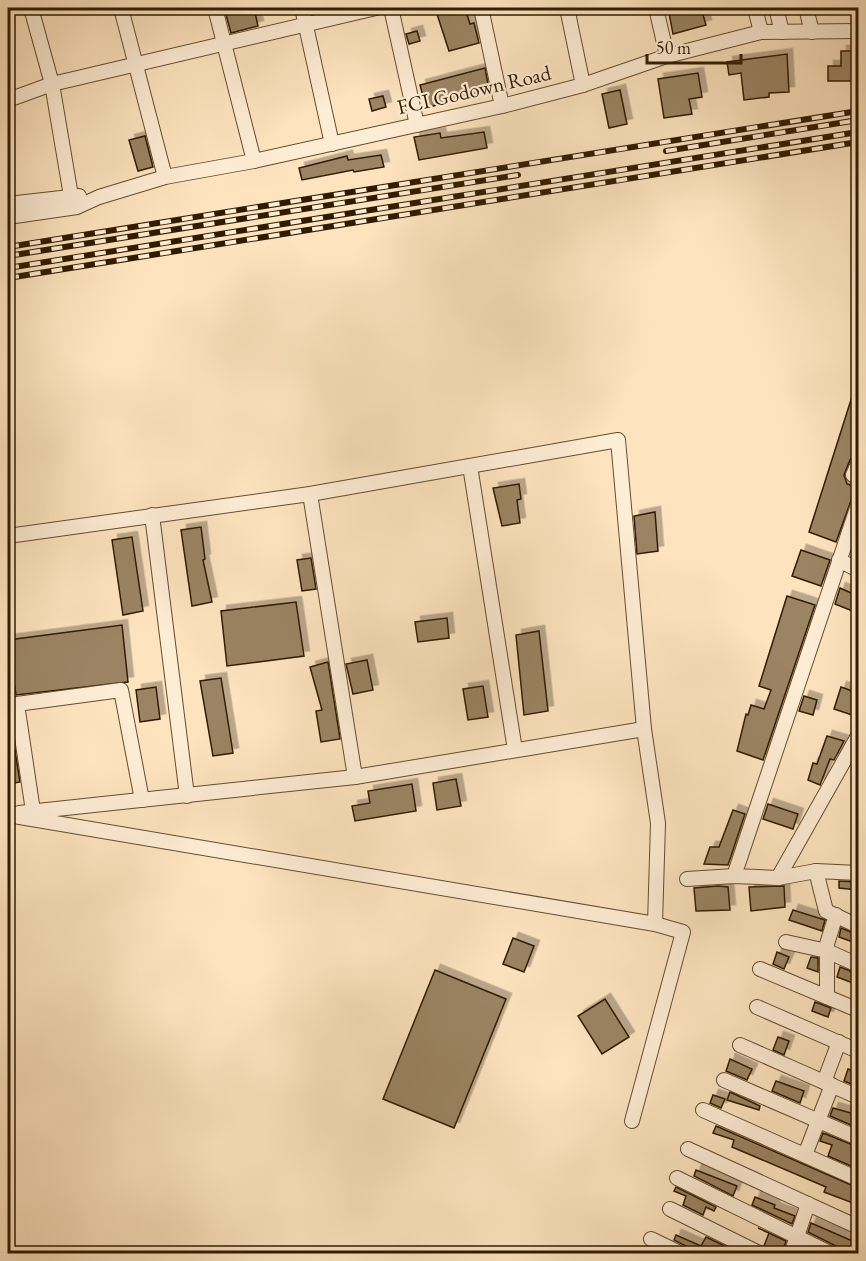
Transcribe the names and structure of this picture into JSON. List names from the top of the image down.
{
  "streets": {
    "street": ["FCI Godown Road"]
  },
  "scale_bar": "50 m"
}
